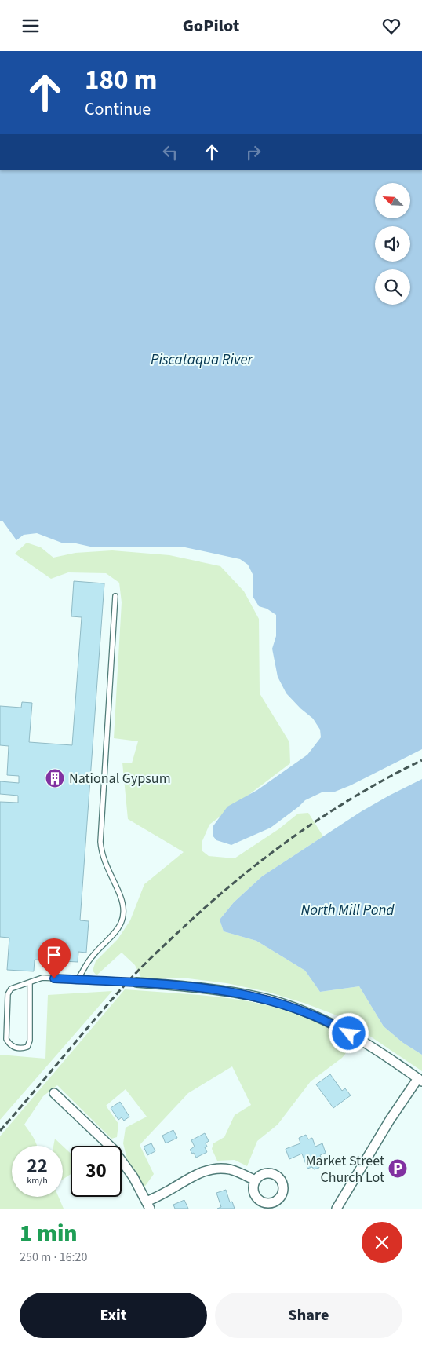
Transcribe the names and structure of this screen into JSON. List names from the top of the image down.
{
  "water": ["Piscataqua River", "North Mill Pond"],
  "places": {
    "building": ["National Gypsum"],
    "parking": ["Market Street Church Lot"]
  },
  "north": "top left",
  "page": {
    "header": "GoPilot",
    "turn": ["180 m", "Continue"],
    "speed": "22 km/h",
    "limit": "30",
    "heading": ["1 min", "250 m · 16:20"],
    "buttons": ["Exit", "Share"]
  }
}
